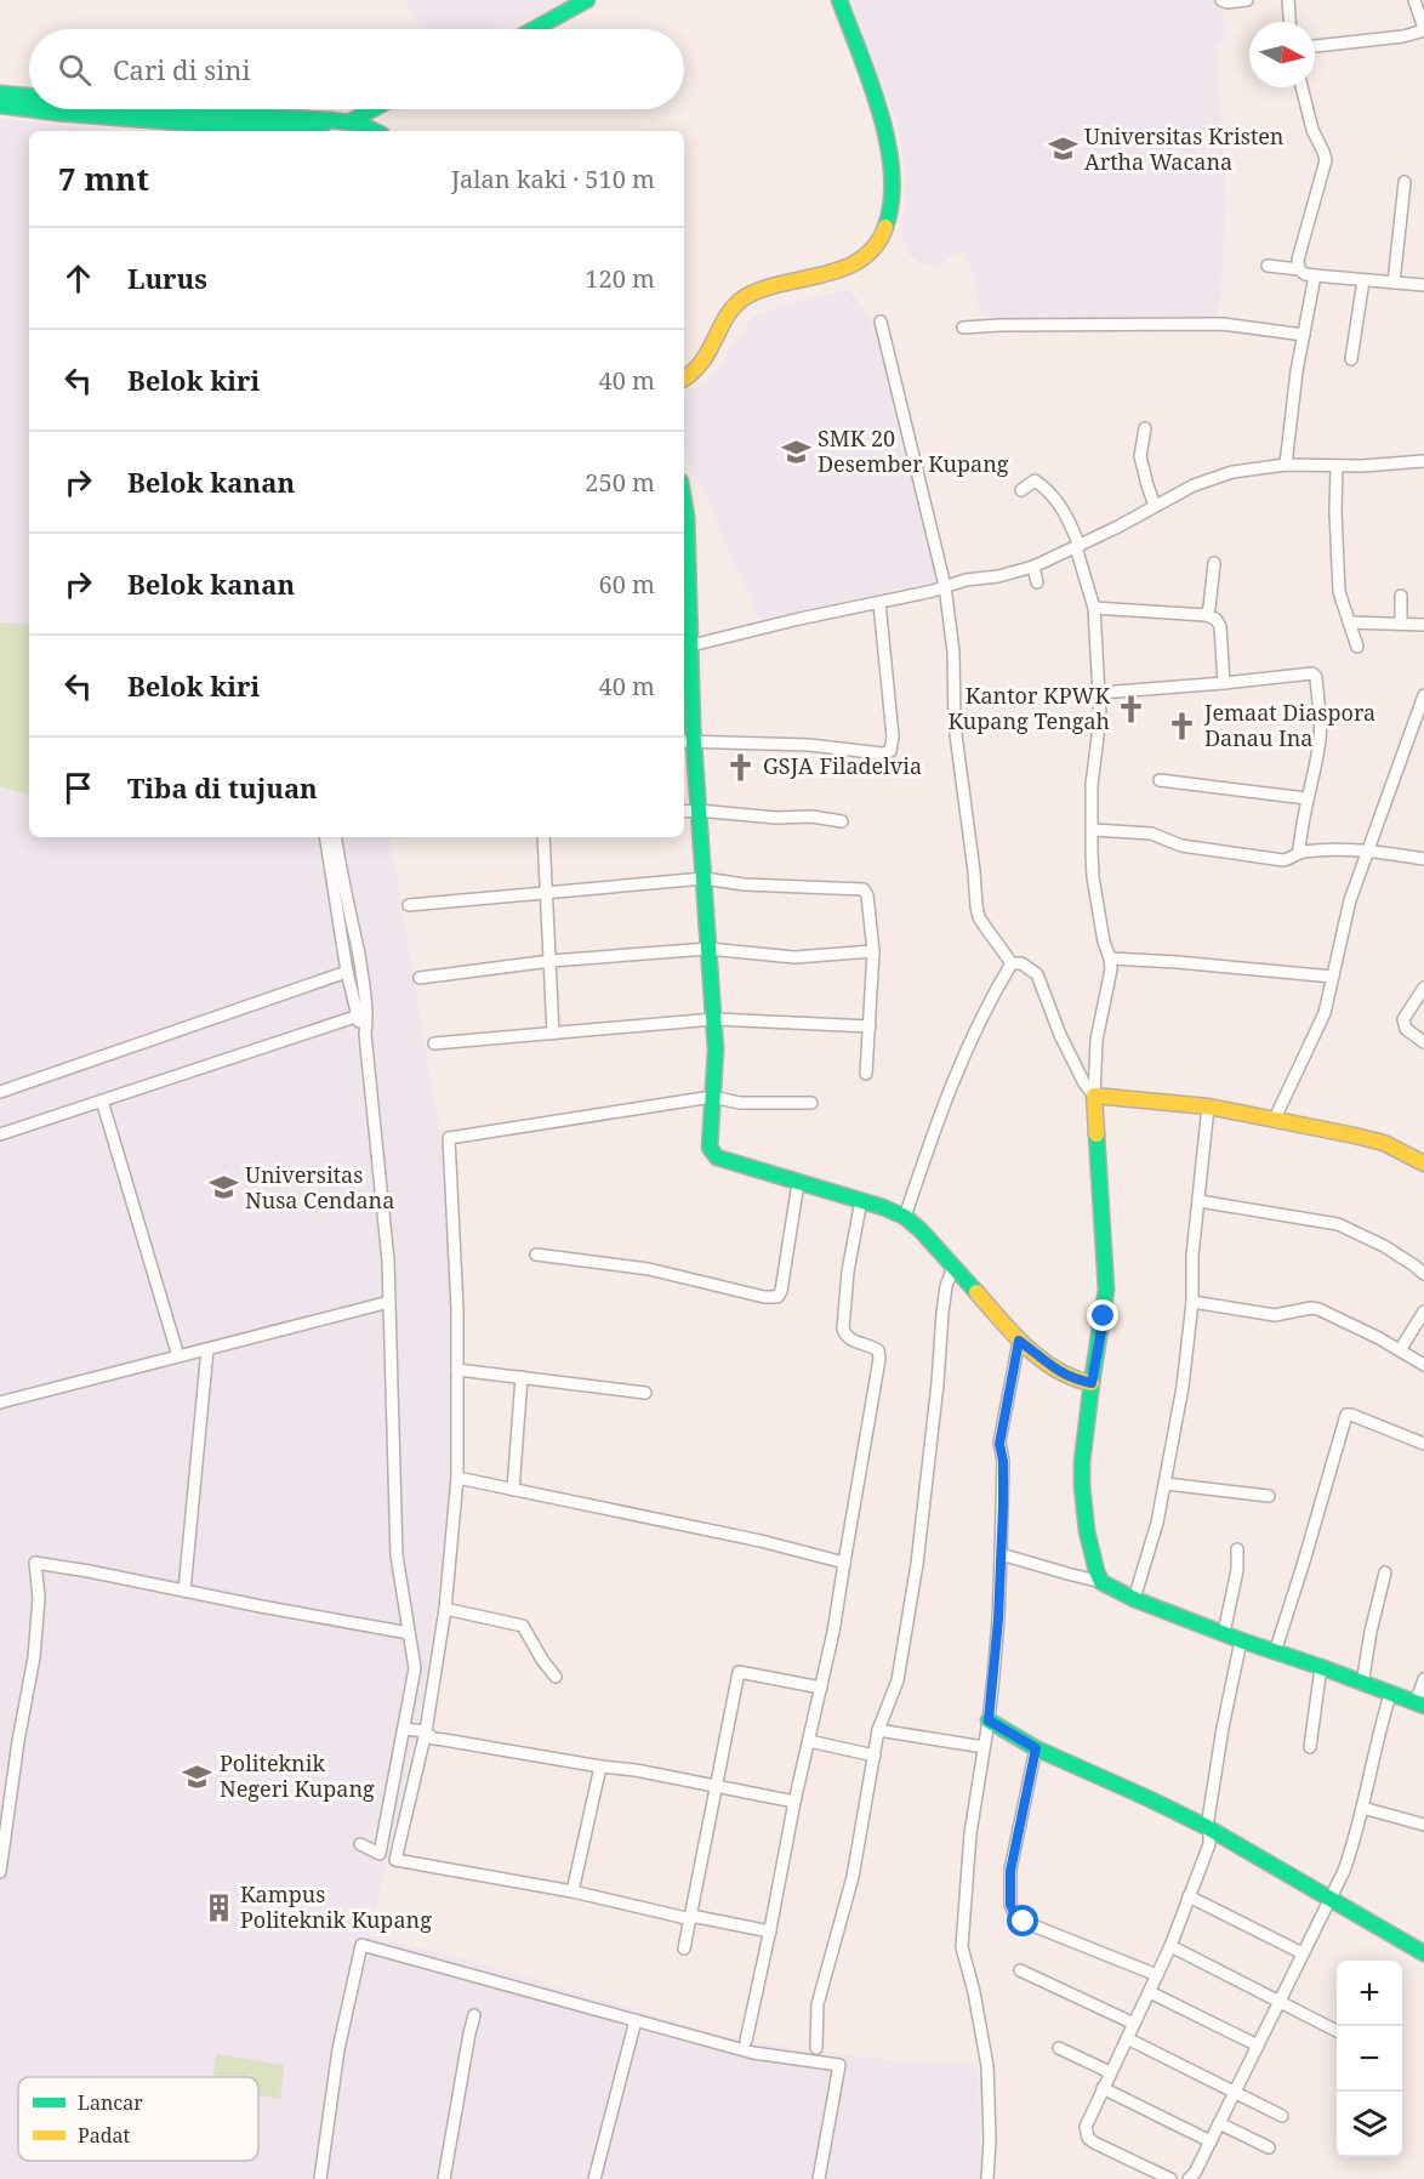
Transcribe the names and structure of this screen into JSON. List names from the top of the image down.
{
  "places": {
    "school or university": [
      "Universitas Kristen Artha Wacana",
      "SMK 20 Desember Kupang",
      "Universitas Nusa Cendana",
      "Politeknik Negeri Kupang"
    ],
    "church": ["Kantor KPWK Kupang Tengah", "Jemaat Diaspora Danau Ina", "GSJA Filadelvia"],
    "building": ["Kampus Politeknik Kupang"]
  },
  "legend": ["Lancar", "Padat"],
  "north": "right",
  "page": {
    "search": "Cari di sini",
    "heading": ["7 mnt", "Jalan kaki · 510 m"],
    "list": [
      ["Lurus", "120 m"],
      ["Belok kiri", "40 m"],
      ["Belok kanan", "250 m"],
      ["Belok kanan", "60 m"],
      ["Belok kiri", "40 m"],
      "Tiba di tujuan"
    ],
    "map_buttons": ["+", "−"]
  }
}
